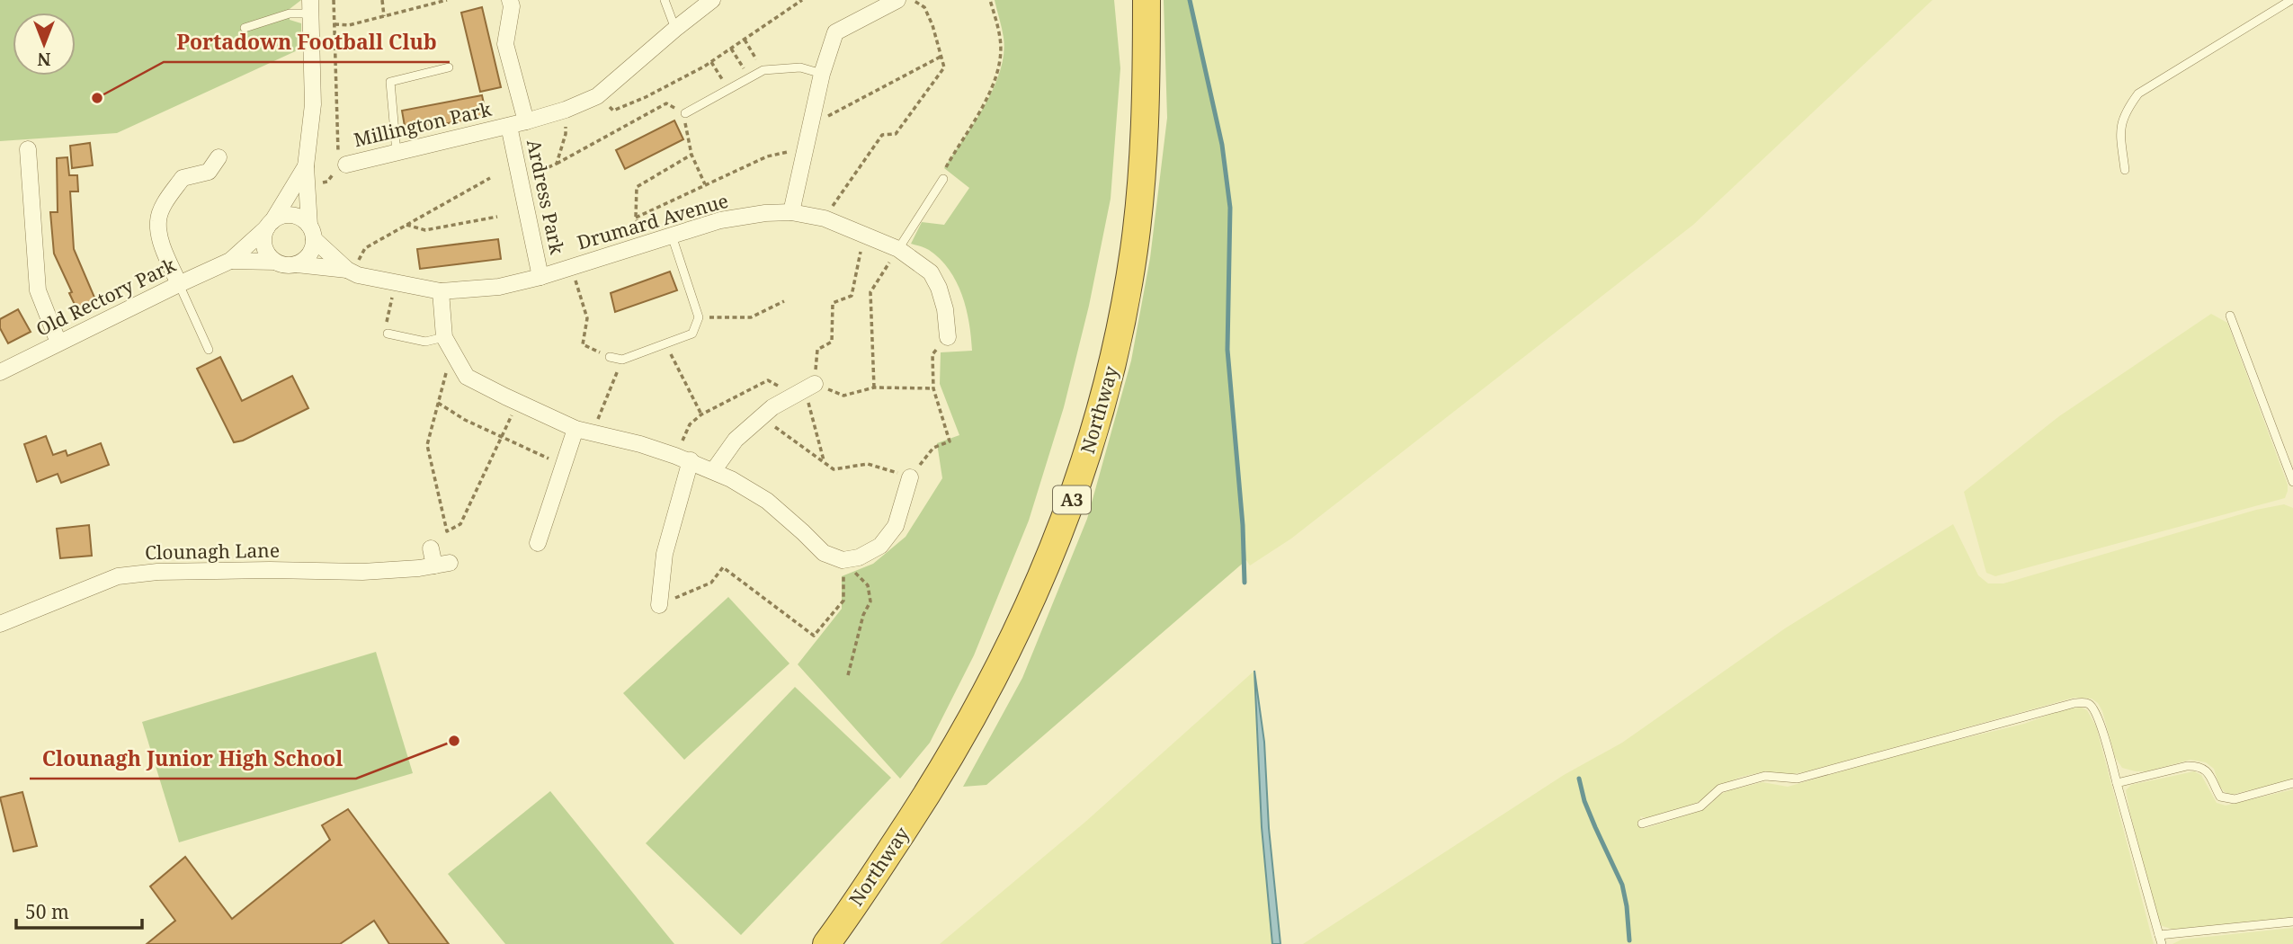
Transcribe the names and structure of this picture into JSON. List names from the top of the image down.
{
  "streets": {
    "highway": ["Northway", "A3"],
    "street": [
      "Millington Park",
      "Ardress Park",
      "Drumard Avenue",
      "Old Rectory Park",
      "Clounagh Lane"
    ]
  },
  "crossings": [
    ["Millington Park", "Ardress Park"],
    ["Ardress Park", "Drumard Avenue"],
    ["Drumard Avenue", "Old Rectory Park"]
  ],
  "places": ["Portadown Football Club", "Clounagh Junior High School"],
  "scale_bar": "50 m",
  "north": "bottom"
}
